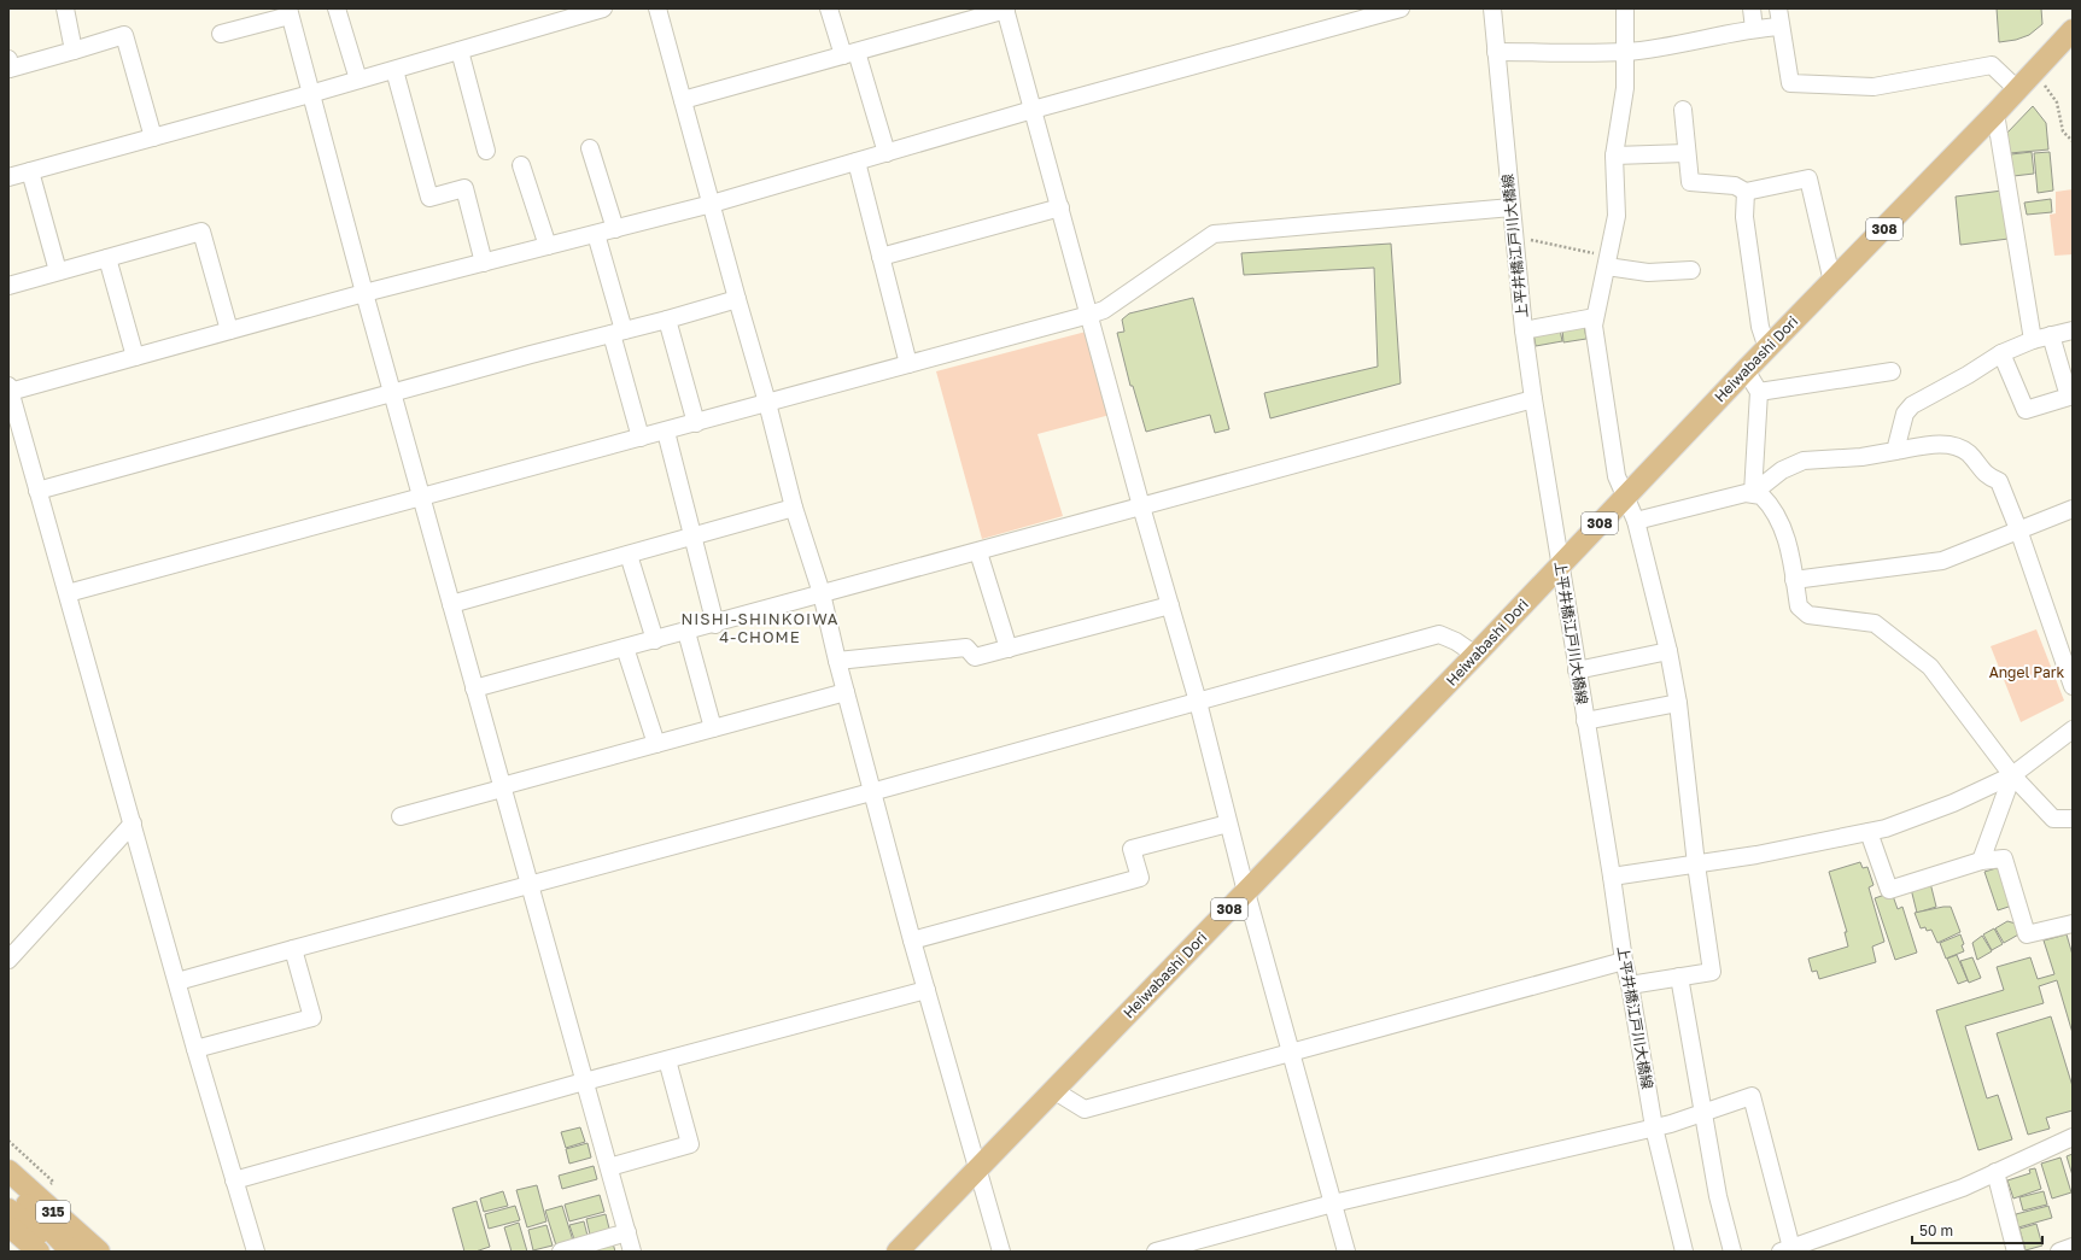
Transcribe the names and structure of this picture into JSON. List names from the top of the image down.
{
  "streets": {
    "main road": ["308", "Heiwabashi Dori", "315"],
    "street": ["上平井橋江戸川大橋線"]
  },
  "crossings": [
    ["上平井橋江戸川大橋線", "Heiwabashi Dori"]
  ],
  "districts": ["NISHI-SHINKOIWA 4-CHOME"],
  "parks": ["Angel Park"],
  "scale_bar": "50 m"
}
